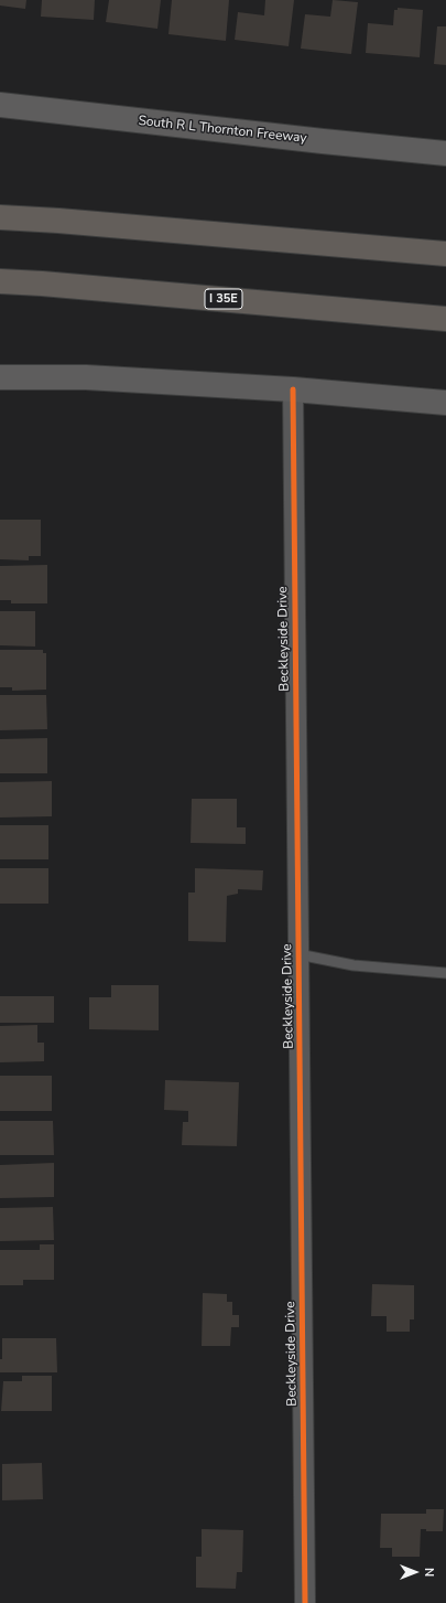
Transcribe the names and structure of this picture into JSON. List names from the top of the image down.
{
  "streets": {
    "highway": ["I 35E"],
    "main road": ["South R L Thornton Freeway"],
    "street": ["Beckleyside Drive"]
  },
  "north": "right"
}
